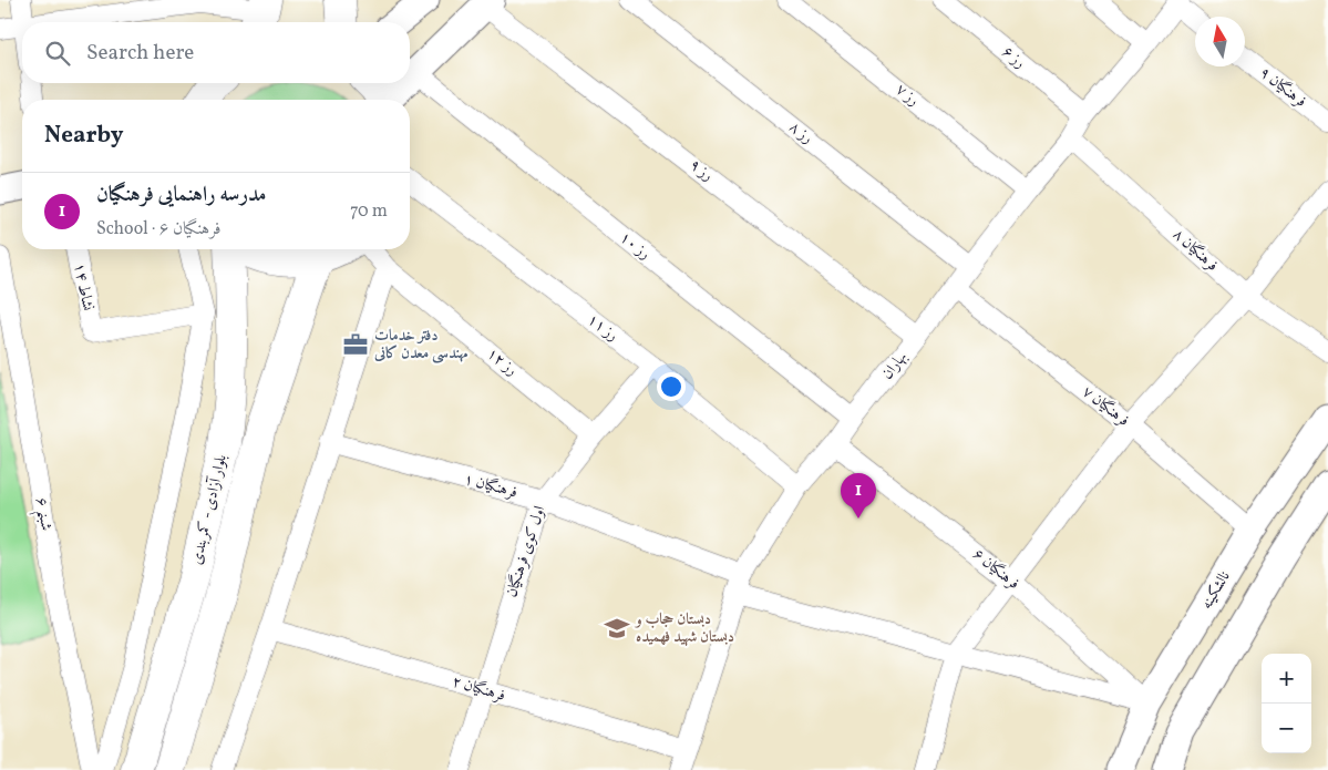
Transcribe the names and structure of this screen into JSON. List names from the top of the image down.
{
  "streets": {
    "main road": ["بلوار آزادی - کمربندی"],
    "street": [
      "رز ۶",
      "فرهنگیان ۹",
      "رز ۷",
      "رز ۸",
      "رز ۹",
      "رز ۱۰",
      "فرهنگیان ۸",
      "نشاط ۱۴",
      "رز ۱۱",
      "رز ۱۲",
      "بهاران",
      "فرهنگیان ۷",
      "فرهنگیان ۱",
      "شبنم ۶",
      "اول کوی فرهنگیان",
      "فرهنگیان ۶",
      "نالشکینه",
      "فرهنگیان ۲"
    ]
  },
  "crossings": [
    ["رز ۶", "بهاران"],
    ["رز ۷", "بهاران"],
    ["رز ۸", "بهاران"],
    ["رز ۹", "بهاران"],
    ["رز ۱۰", "بهاران"],
    ["فرهنگیان ۸", "بهاران"],
    ["رز ۱۱", "بهاران"],
    ["رز ۱۱", "اول کوی فرهنگیان"],
    ["رز ۱۲", "اول کوی فرهنگیان"],
    ["بهاران", "فرهنگیان ۷"],
    ["بهاران", "فرهنگیان ۱"],
    ["بهاران", "فرهنگیان ۶"],
    ["بهاران", "فرهنگیان ۲"],
    ["فرهنگیان ۷", "نالشکینه"],
    ["فرهنگیان ۱", "اول کوی فرهنگیان"],
    ["اول کوی فرهنگیان", "فرهنگیان ۲"],
    ["فرهنگیان ۶", "نالشکینه"]
  ],
  "places": {
    "office": ["دفتر خدمات مهندسی معدن کانی"],
    "school or university": ["دبستان حجاب و دبستان شهید فهمیده"]
  },
  "north": "top",
  "page": {
    "search": "Search here",
    "heading": "Nearby",
    "list": [
      {
        "mark": "1",
        "name": "مدرسه راهنمایی فرهنگیان",
        "note": "School · فرهنگیان ۶",
        "value": "70 m"
      }
    ],
    "pins": "1",
    "map_buttons": ["+", "−"]
  }
}
